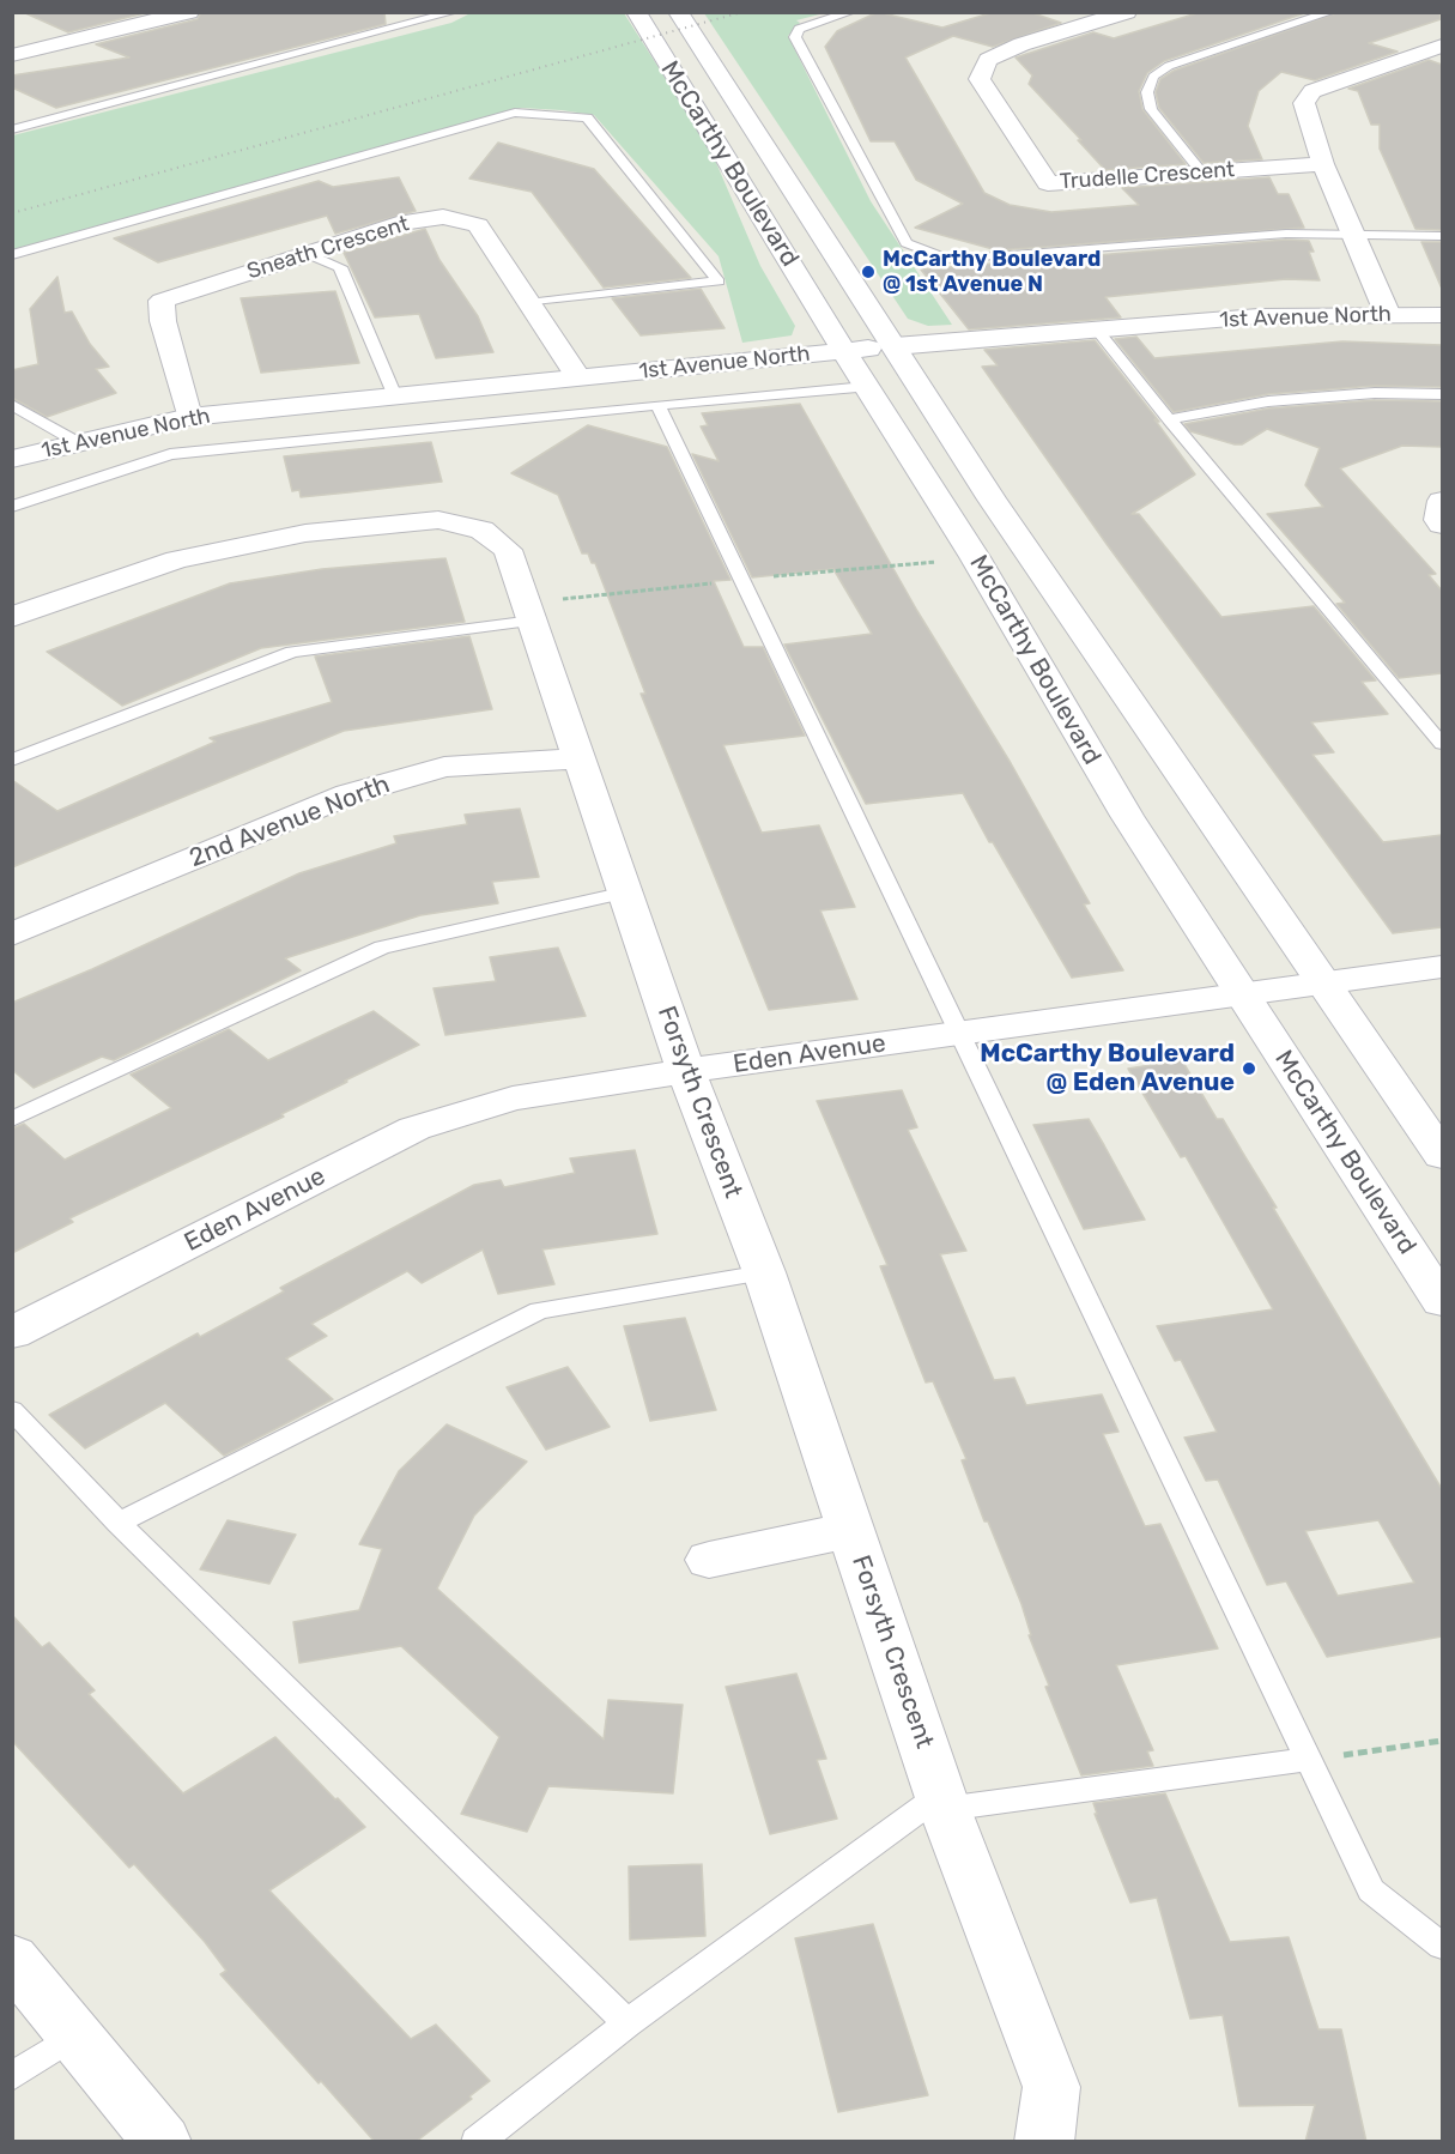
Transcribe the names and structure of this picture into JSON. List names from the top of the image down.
{
  "streets": {
    "street": [
      "McCarthy Boulevard",
      "Trudelle Crescent",
      "Sneath Crescent",
      "1st Avenue North",
      "2nd Avenue North",
      "Eden Avenue",
      "Forsyth Crescent"
    ]
  },
  "crossings": [
    ["McCarthy Boulevard", "1st Avenue North"],
    ["McCarthy Boulevard", "Eden Avenue"],
    ["Sneath Crescent", "1st Avenue North"],
    ["2nd Avenue North", "Forsyth Crescent"],
    ["Eden Avenue", "Forsyth Crescent"]
  ],
  "places": ["McCarthy Boulevard @ 1st Avenue N", "McCarthy Boulevard @ Eden Avenue"]
}
